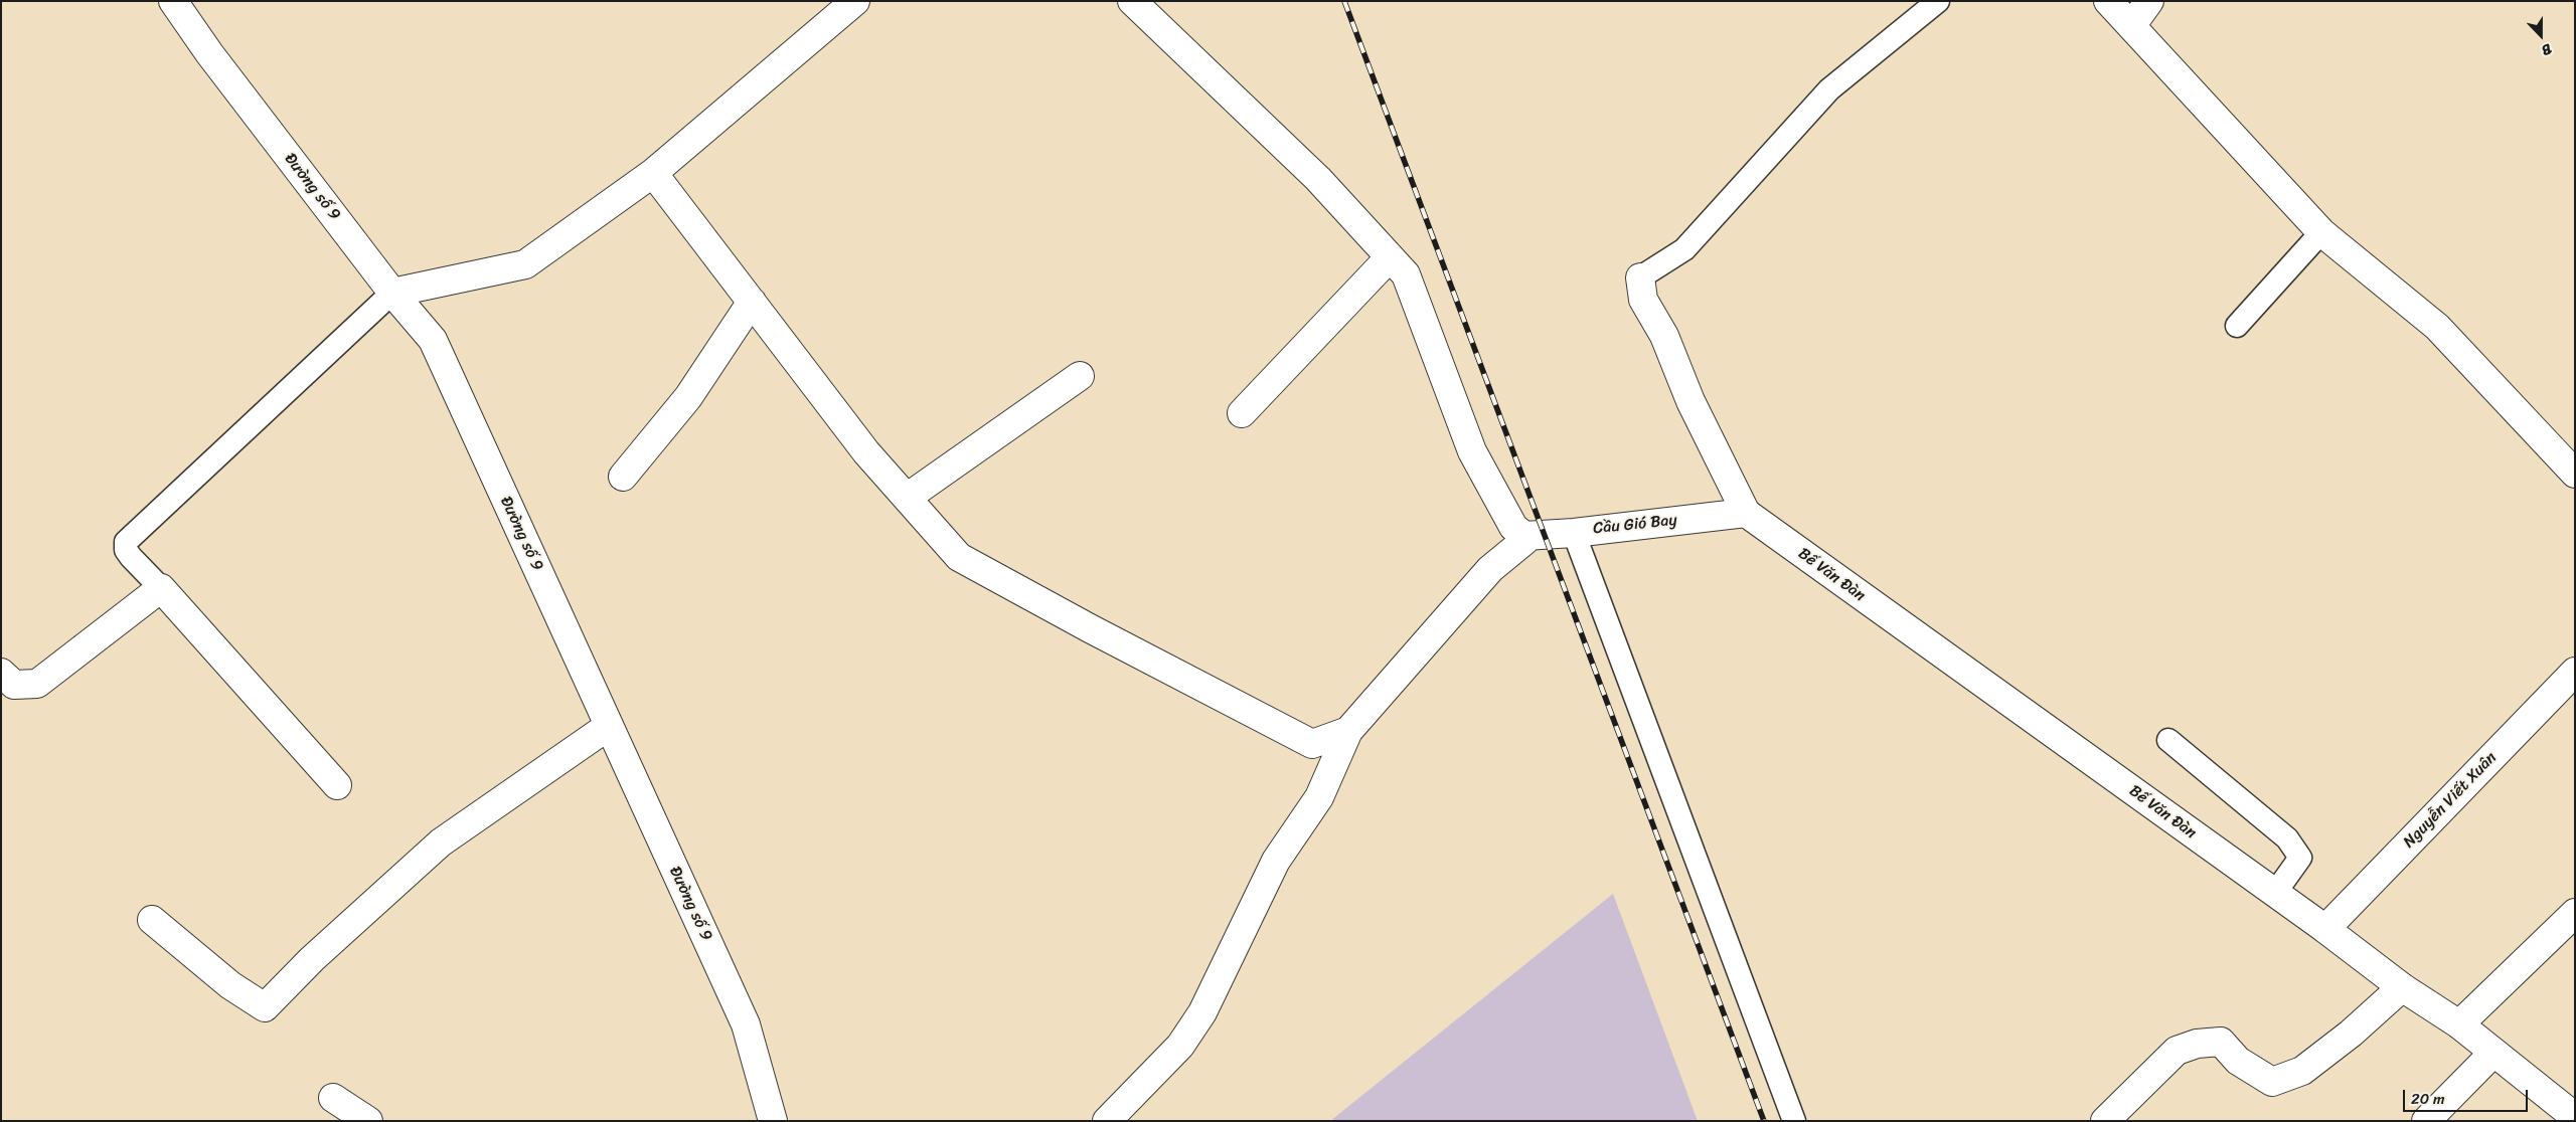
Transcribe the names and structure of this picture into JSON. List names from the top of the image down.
{
  "streets": {
    "street": [
      "Đường số 9",
      "Cầu Gió Bay",
      "Bế Văn Đàn",
      "Nguyễn Viết Xuân"
    ]
  },
  "crossings": [
    ["Cầu Gió Bay", "Bế Văn Đàn"],
    ["Bế Văn Đàn", "Nguyễn Viết Xuân"]
  ],
  "scale_bar": "20 m",
  "north": "bottom"
}
